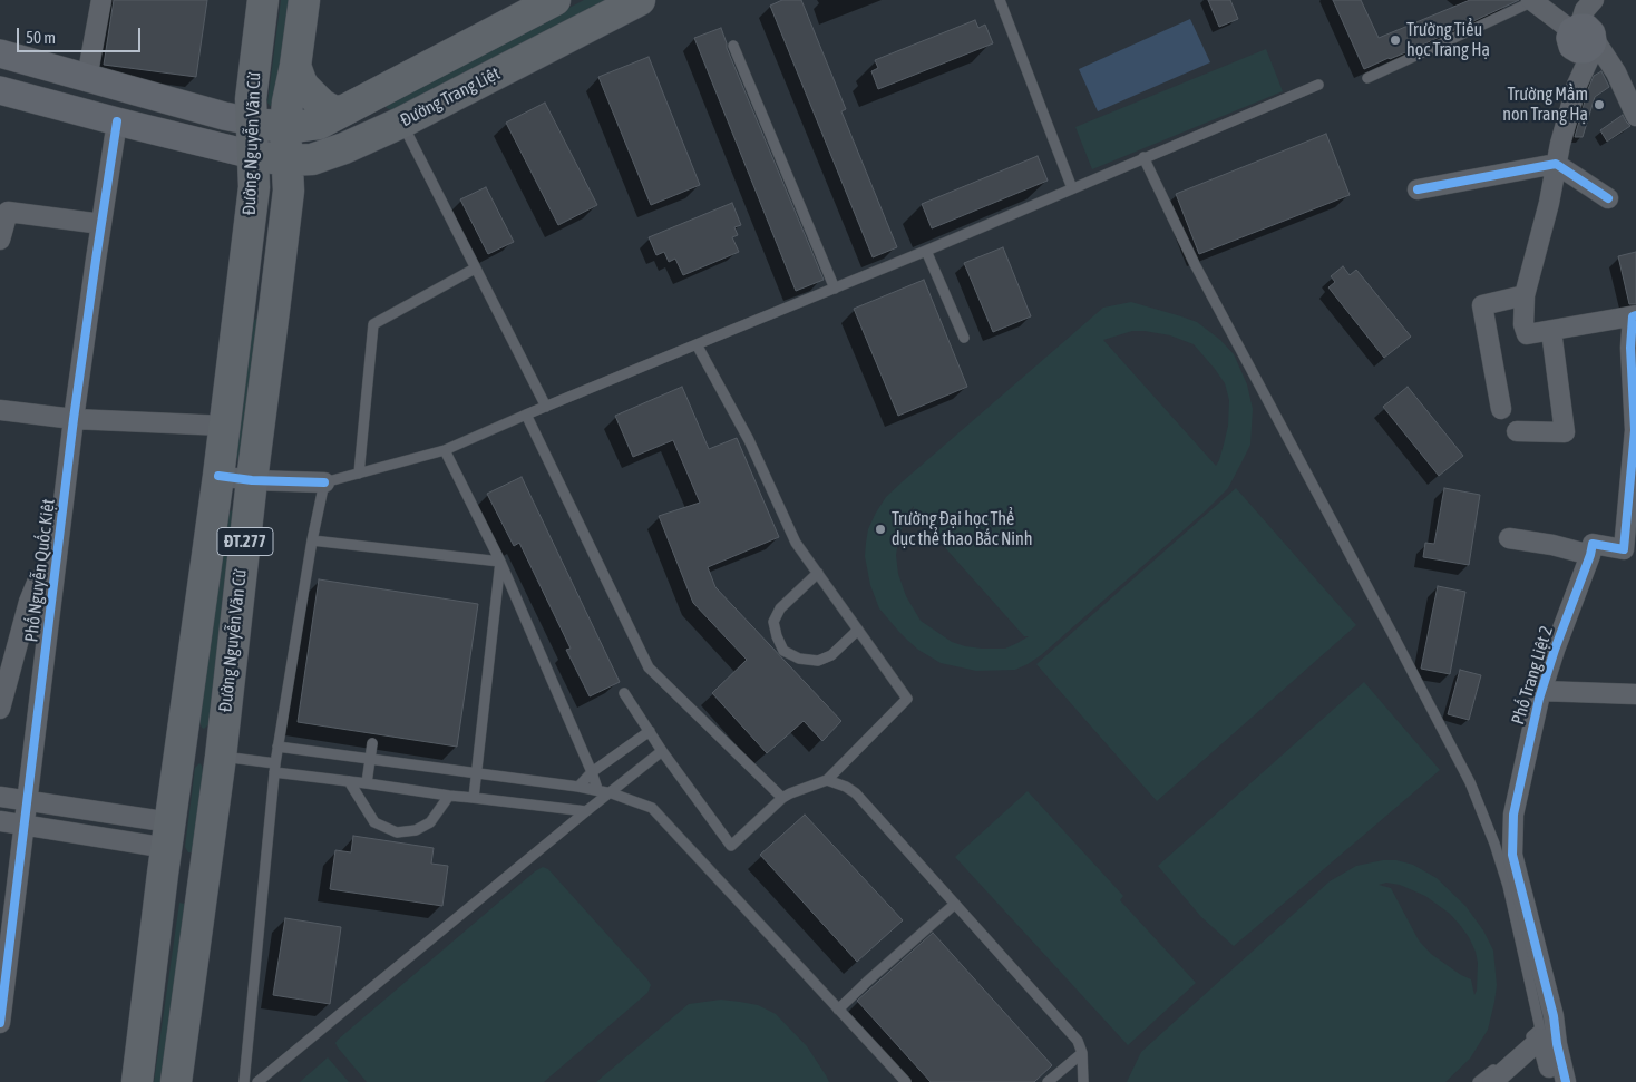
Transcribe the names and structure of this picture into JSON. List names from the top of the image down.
{
  "streets": {
    "main road": ["Đường Trang Liệt", "Đường Nguyễn Văn Cừ", "ĐT.277"],
    "street": ["Phố Nguyễn Quốc Kiệt", "Phố Trang Liệt 2"]
  },
  "crossings": [
    ["Đường Trang Liệt", "Đường Nguyễn Văn Cừ"]
  ],
  "places": ["Trường Tiểu học Trang Hạ", "Trường Mầm non Trang Hạ", "Trường Đại học Thể dục thể thao Bắc Ninh"],
  "scale_bar": "50 m"
}
